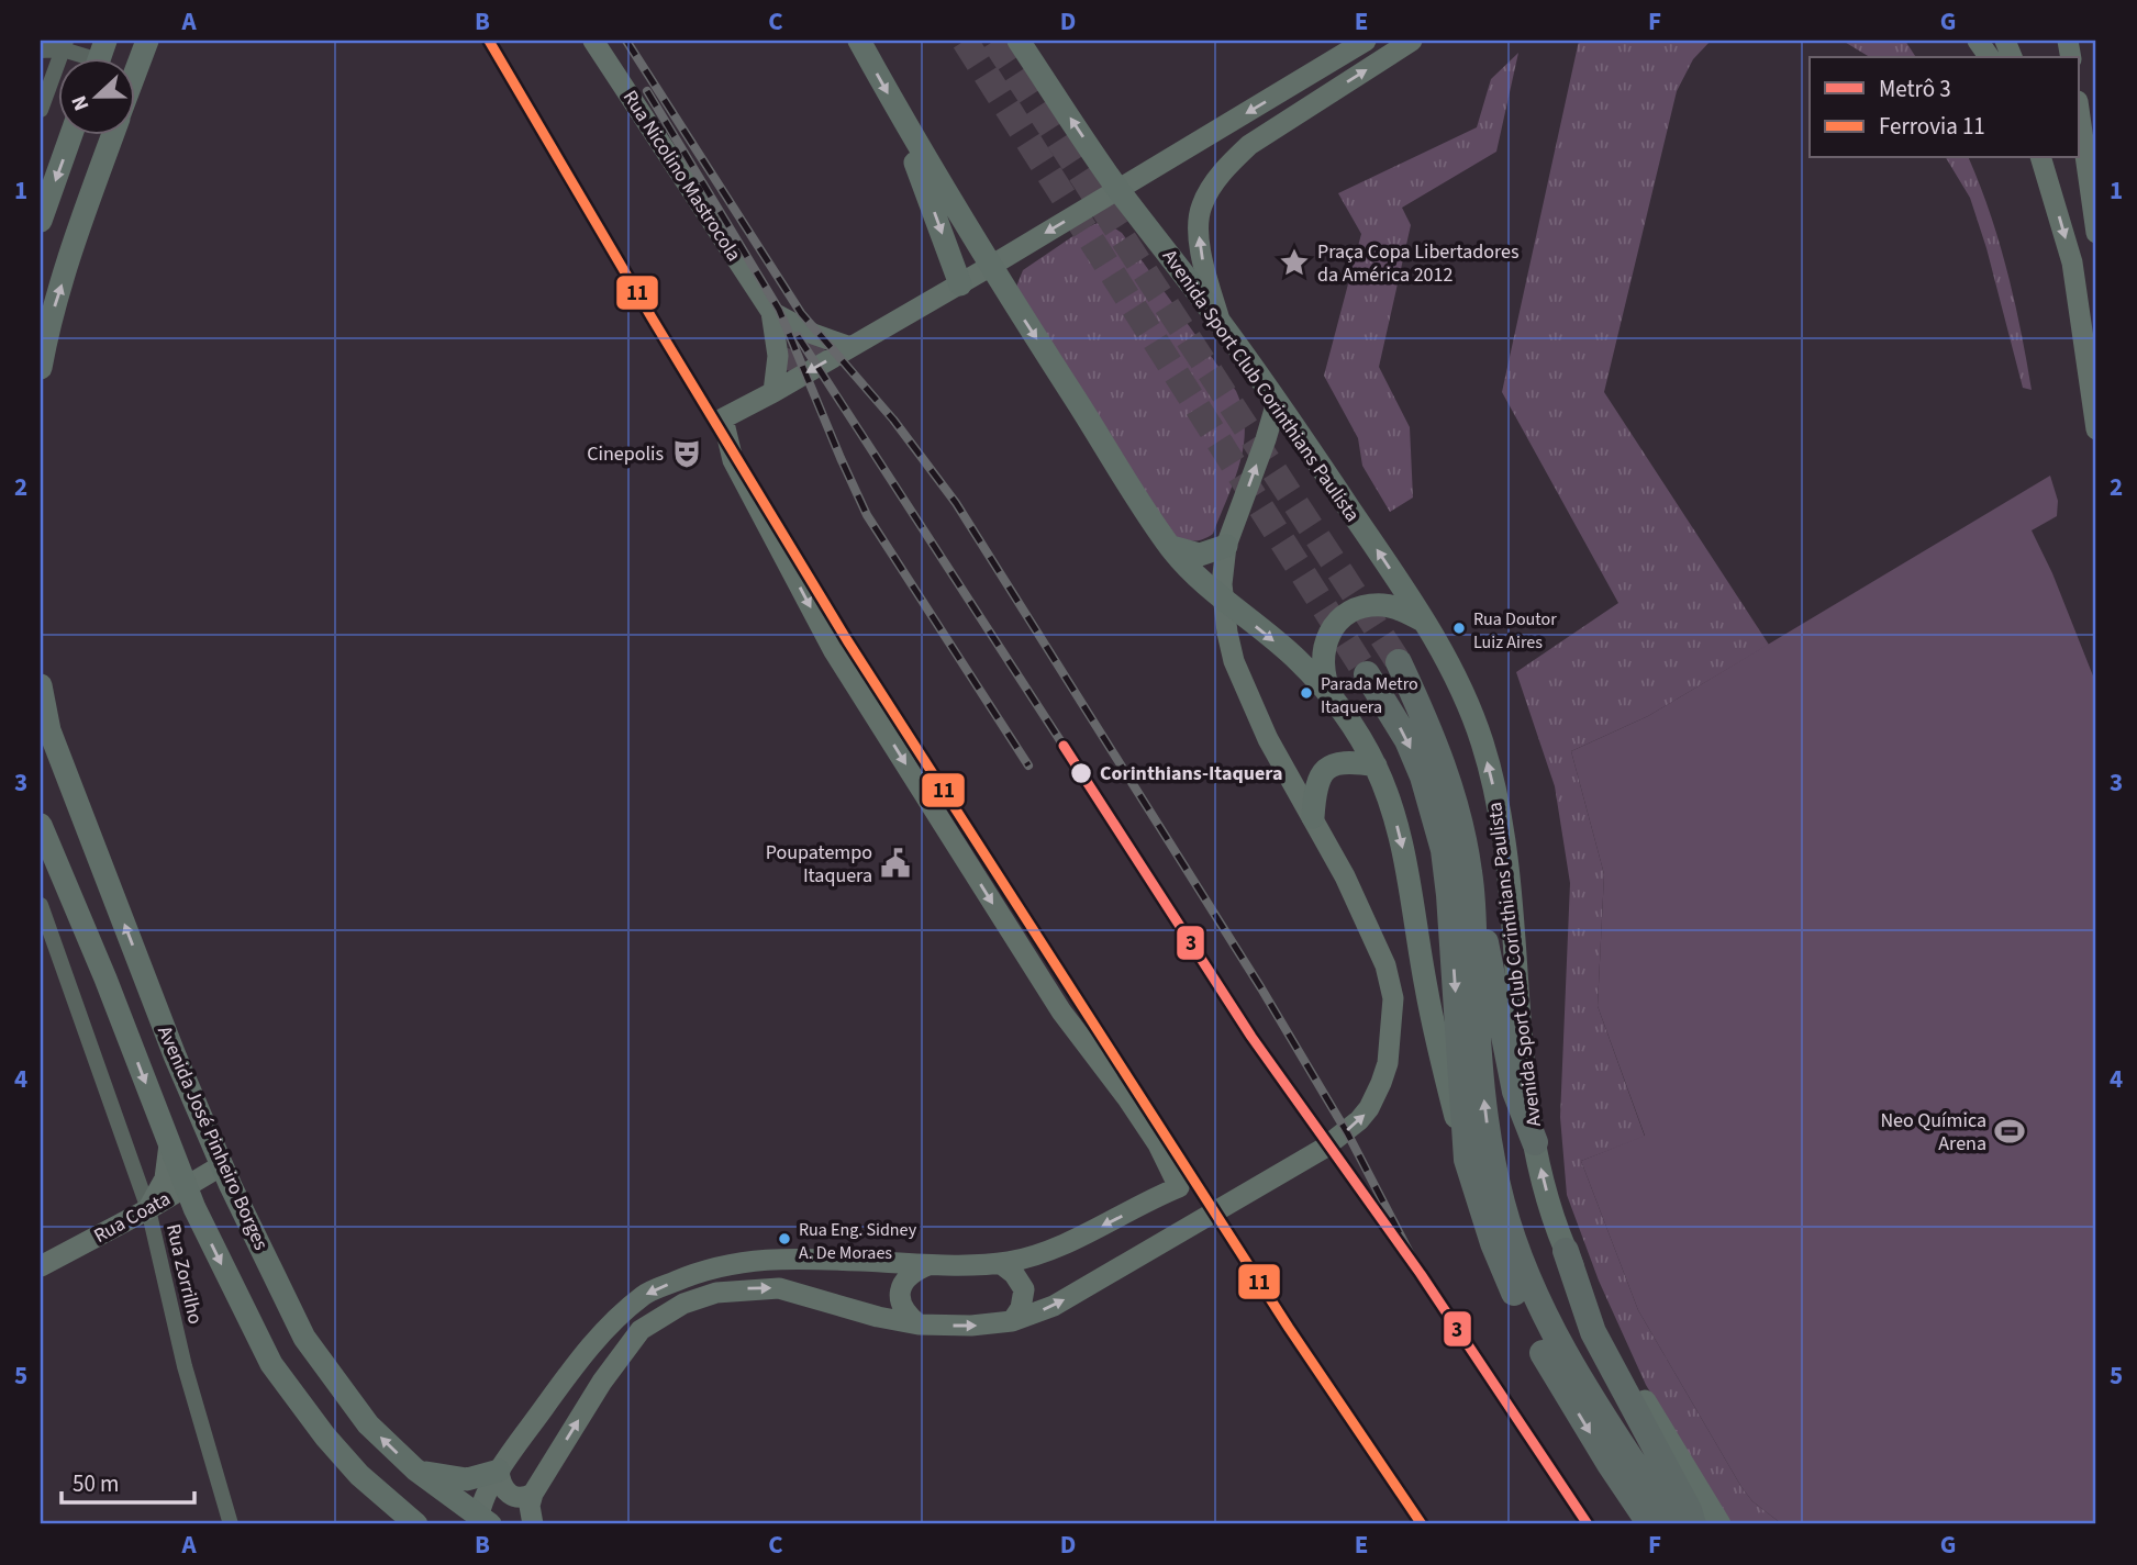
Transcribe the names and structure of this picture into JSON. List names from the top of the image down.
{
  "streets": {
    "highway": ["Avenida Sport Club Corinthians Paulista"],
    "main road": ["Avenida José Pinheiro Borges"],
    "street": ["Rua Nicolino Mastrocola", "Rua Coata", "Rua Zorrilho"]
  },
  "crossings": [
    ["Avenida José Pinheiro Borges", "Rua Coata"],
    ["Rua Coata", "Rua Zorrilho"]
  ],
  "places": {
    "place": ["Praça Copa Libertadores da América 2012"],
    "theatre": ["Cinepolis"],
    "other": [
      "Rua Doutor Luiz Aires",
      "Parada Metro Itaquera",
      "Corinthians-Itaquera",
      "Rua Eng. Sidney A. De Moraes"
    ],
    "public building": ["Poupatempo Itaquera"],
    "sports": ["Neo Química Arena"]
  },
  "lines": ["rail line 11", "metro line 3"],
  "legend": ["Metrô 3", "Ferrovia 11"],
  "scale_bar": "50 m",
  "north": "left",
  "grid": {
    "columns": [
      "A",
      "B",
      "C",
      "D",
      "E",
      "F",
      "G"
    ],
    "rows": [
      "1",
      "2",
      "3",
      "4",
      "5"
    ]
  }
}
